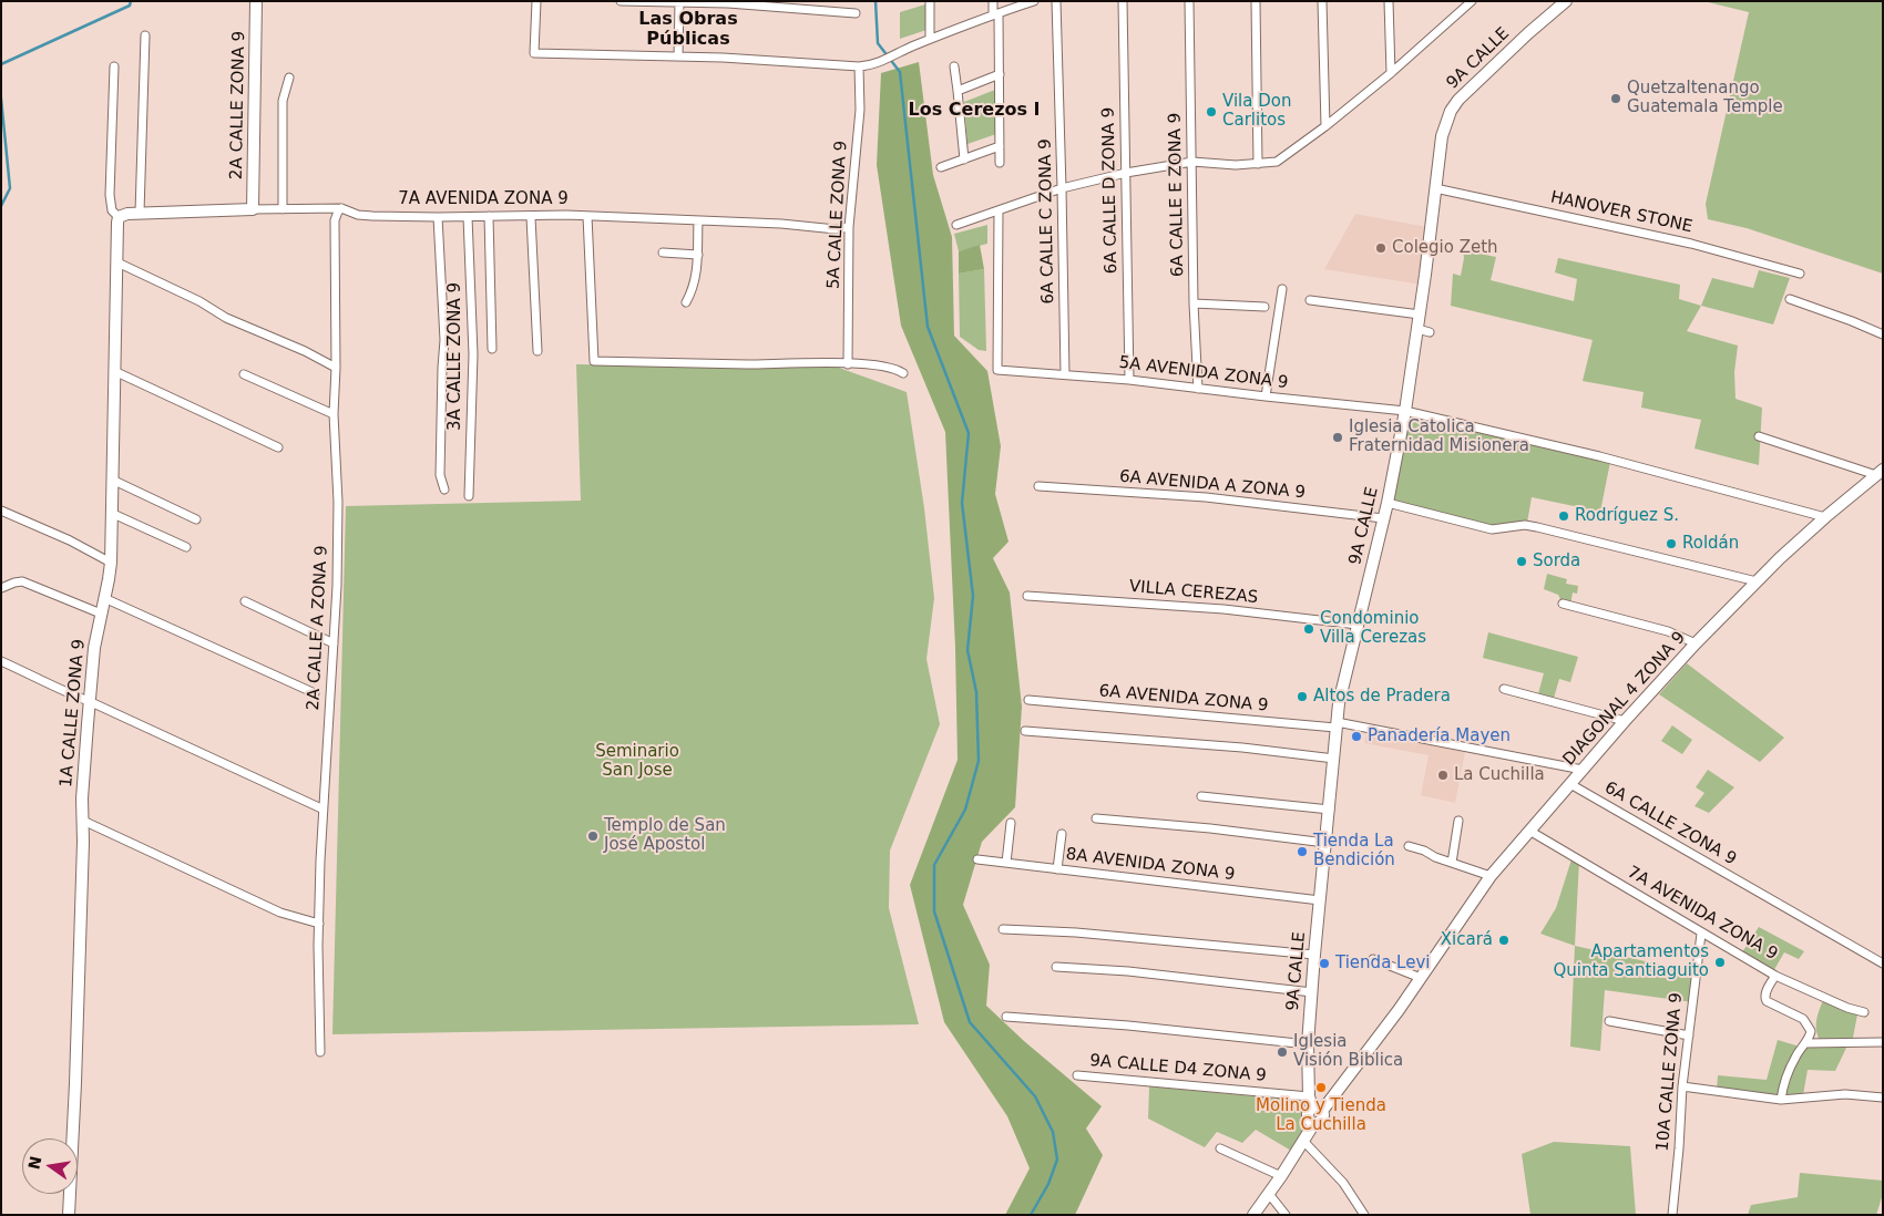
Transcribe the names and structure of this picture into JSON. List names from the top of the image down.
{
  "streets": {
    "street": [
      "9A CALLE",
      "2A CALLE ZONA 9",
      "6A CALLE D ZONA 9",
      "6A CALLE E ZONA 9",
      "7A AVENIDA ZONA 9",
      "HANOVER STONE",
      "5A CALLE ZONA 9",
      "6A CALLE C ZONA 9",
      "3A CALLE ZONA 9",
      "5A AVENIDA ZONA 9",
      "6A AVENIDA A ZONA 9",
      "VILLA CEREZAS",
      "2A CALLE A ZONA 9",
      "6A AVENIDA ZONA 9",
      "DIAGONAL 4 ZONA 9",
      "1A CALLE ZONA 9",
      "6A CALLE ZONA 9",
      "8A AVENIDA ZONA 9",
      "9A CALLE D4 ZONA 9",
      "10A CALLE ZONA 9"
    ]
  },
  "crossings": [
    ["9A CALLE", "HANOVER STONE"],
    ["9A CALLE", "5A AVENIDA ZONA 9"],
    ["9A CALLE", "6A AVENIDA A ZONA 9"],
    ["9A CALLE", "VILLA CEREZAS"],
    ["9A CALLE", "6A AVENIDA ZONA 9"],
    ["9A CALLE", "DIAGONAL 4 ZONA 9"],
    ["9A CALLE", "8A AVENIDA ZONA 9"],
    ["9A CALLE", "9A CALLE D4 ZONA 9"],
    ["2A CALLE ZONA 9", "7A AVENIDA ZONA 9"],
    ["6A CALLE D ZONA 9", "5A AVENIDA ZONA 9"],
    ["6A CALLE E ZONA 9", "5A AVENIDA ZONA 9"],
    ["7A AVENIDA ZONA 9", "5A CALLE ZONA 9"],
    ["7A AVENIDA ZONA 9", "3A CALLE ZONA 9"],
    ["7A AVENIDA ZONA 9", "2A CALLE A ZONA 9"],
    ["7A AVENIDA ZONA 9", "DIAGONAL 4 ZONA 9"],
    ["7A AVENIDA ZONA 9", "1A CALLE ZONA 9"],
    ["7A AVENIDA ZONA 9", "10A CALLE ZONA 9"],
    ["6A CALLE C ZONA 9", "5A AVENIDA ZONA 9"],
    ["5A AVENIDA ZONA 9", "DIAGONAL 4 ZONA 9"],
    ["6A AVENIDA ZONA 9", "DIAGONAL 4 ZONA 9"],
    ["DIAGONAL 4 ZONA 9", "6A CALLE ZONA 9"],
    ["DIAGONAL 4 ZONA 9", "9A CALLE D4 ZONA 9"]
  ],
  "districts": ["Las Obras Públicas", "Los Cerezos I"],
  "parks": ["Seminario San Jose"],
  "places": [
    "Quetzaltenango Guatemala Temple",
    "Vila Don Carlitos",
    "Colegio Zeth",
    "Iglesia Catolica Fraternidad Misionera",
    "Rodríguez S.",
    "Roldán",
    "Sorda",
    "Condominio Villa Cerezas",
    "Altos de Pradera",
    "Panadería Mayen",
    "La Cuchilla",
    "Templo de San José Apostol",
    "Tienda La Bendición",
    "Xicará",
    "Apartamentos Quinta Santiaguito",
    "Tienda Levi",
    "Iglesia Visión Biblica",
    "Molino y Tienda La Cuchilla"
  ],
  "north": "left"
}
